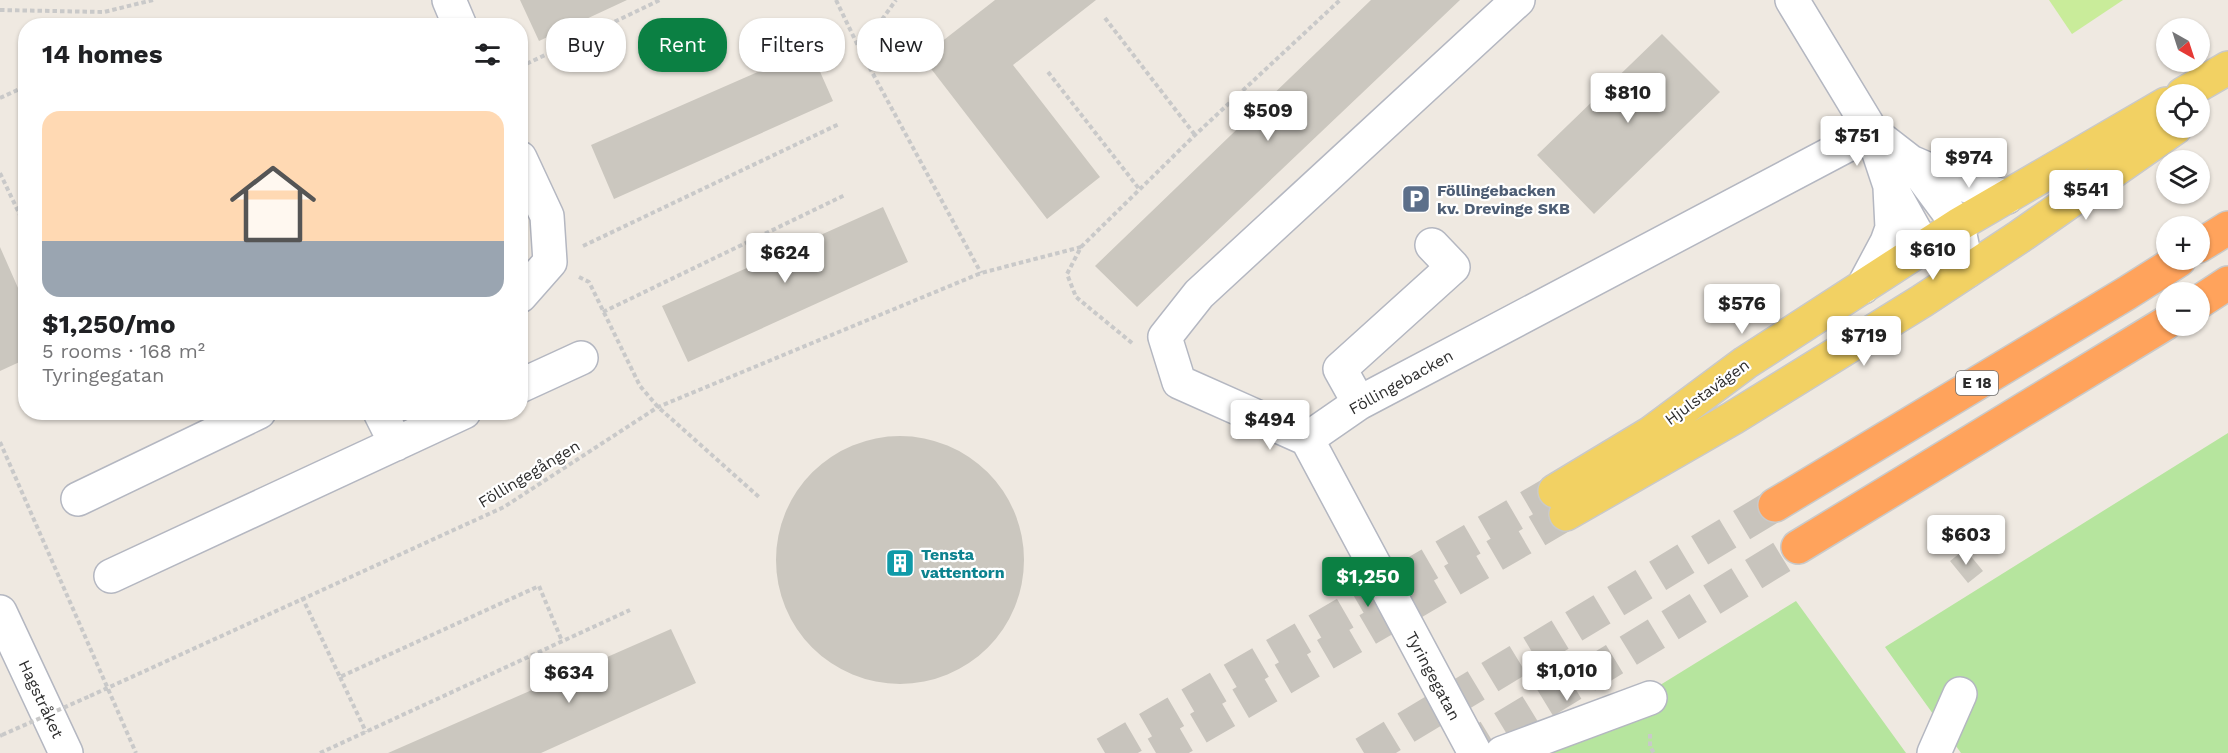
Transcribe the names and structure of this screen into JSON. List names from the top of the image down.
{
  "streets": {
    "highway": ["E 18"],
    "main road": ["Hjulstavägen"],
    "street": ["Föllingebacken", "Tyringegatan", "Hagstråket"],
    "path": ["Föllingegången"]
  },
  "crossings": [
    ["Föllingebacken", "Tyringegatan"]
  ],
  "places": {
    "parking": ["Föllingebacken kv. Drevinge SKB"],
    "building": ["Tensta vattentorn"]
  },
  "north": "bottom right",
  "page": {
    "map_buttons": ["+", "−"],
    "chip": [
      "Buy",
      "Rent",
      "Filters",
      "New"
    ],
    "heading": "14 homes",
    "price": [
      "$810",
      "$509",
      "$751",
      "$974",
      "$541",
      "$610",
      "$624",
      "$576",
      "$719",
      "$494",
      "$603",
      "$1,250",
      "$1,010",
      "$634"
    ],
    "list": [
      {
        "name": "$1,250/mo",
        "note": "5 rooms · 168 m² · Tyringegatan"
      }
    ]
  }
}
